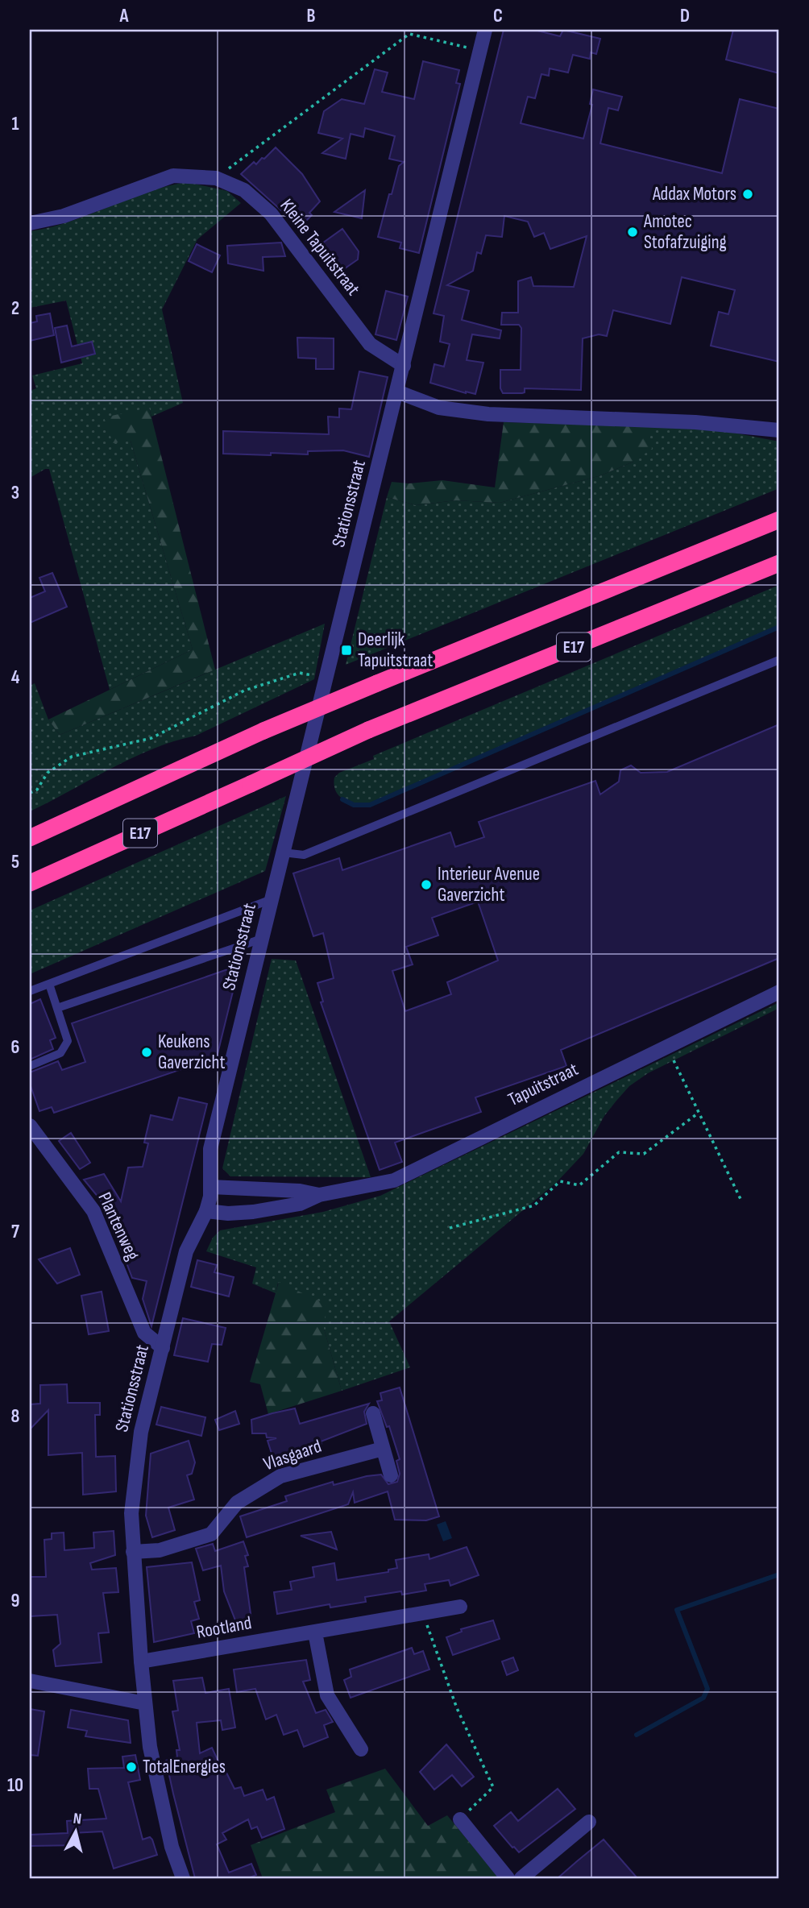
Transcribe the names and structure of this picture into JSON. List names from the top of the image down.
{
  "streets": {
    "highway": ["E17"],
    "street": [
      "Kleine Tapuitstraat",
      "Stationsstraat",
      "Tapuitstraat",
      "Plantenweg",
      "Vlasgaard",
      "Rootland"
    ]
  },
  "crossings": [
    ["Kleine Tapuitstraat", "Stationsstraat"],
    ["Stationsstraat", "Tapuitstraat"],
    ["Stationsstraat", "Plantenweg"],
    ["Stationsstraat", "Vlasgaard"],
    ["Stationsstraat", "Rootland"]
  ],
  "places": {
    "other": [
      "Addax Motors",
      "Amotec Stofafzuiging",
      "Interieur Avenue Gaverzicht",
      "Keukens Gaverzicht",
      "TotalEnergies"
    ],
    "transit": ["Deerlijk Tapuitstraat"]
  },
  "north": "top",
  "grid": {
    "columns": [
      "A",
      "B",
      "C",
      "D"
    ],
    "rows": [
      "1",
      "2",
      "3",
      "4",
      "5",
      "6",
      "7",
      "8",
      "9",
      "10"
    ]
  }
}
